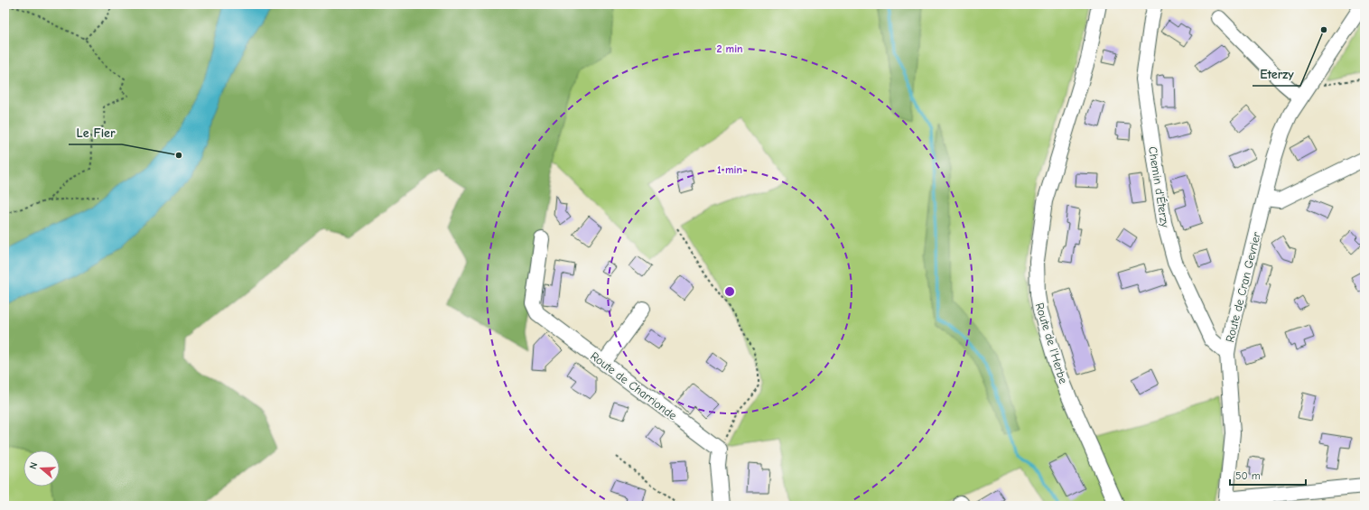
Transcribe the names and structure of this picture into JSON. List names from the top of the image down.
{
  "streets": {
    "street": [
      "Chemin d'Éterzy",
      "Route de Cran Gevrier",
      "Route de l'Herbe",
      "Route de Charrionde"
    ]
  },
  "crossings": [
    ["Chemin d'Éterzy", "Route de Cran Gevrier"]
  ],
  "places": ["Eterzy", "Le Fier"],
  "scale_bar": "50 m",
  "north": "left",
  "rings": ["2 min", "1 min"]
}
